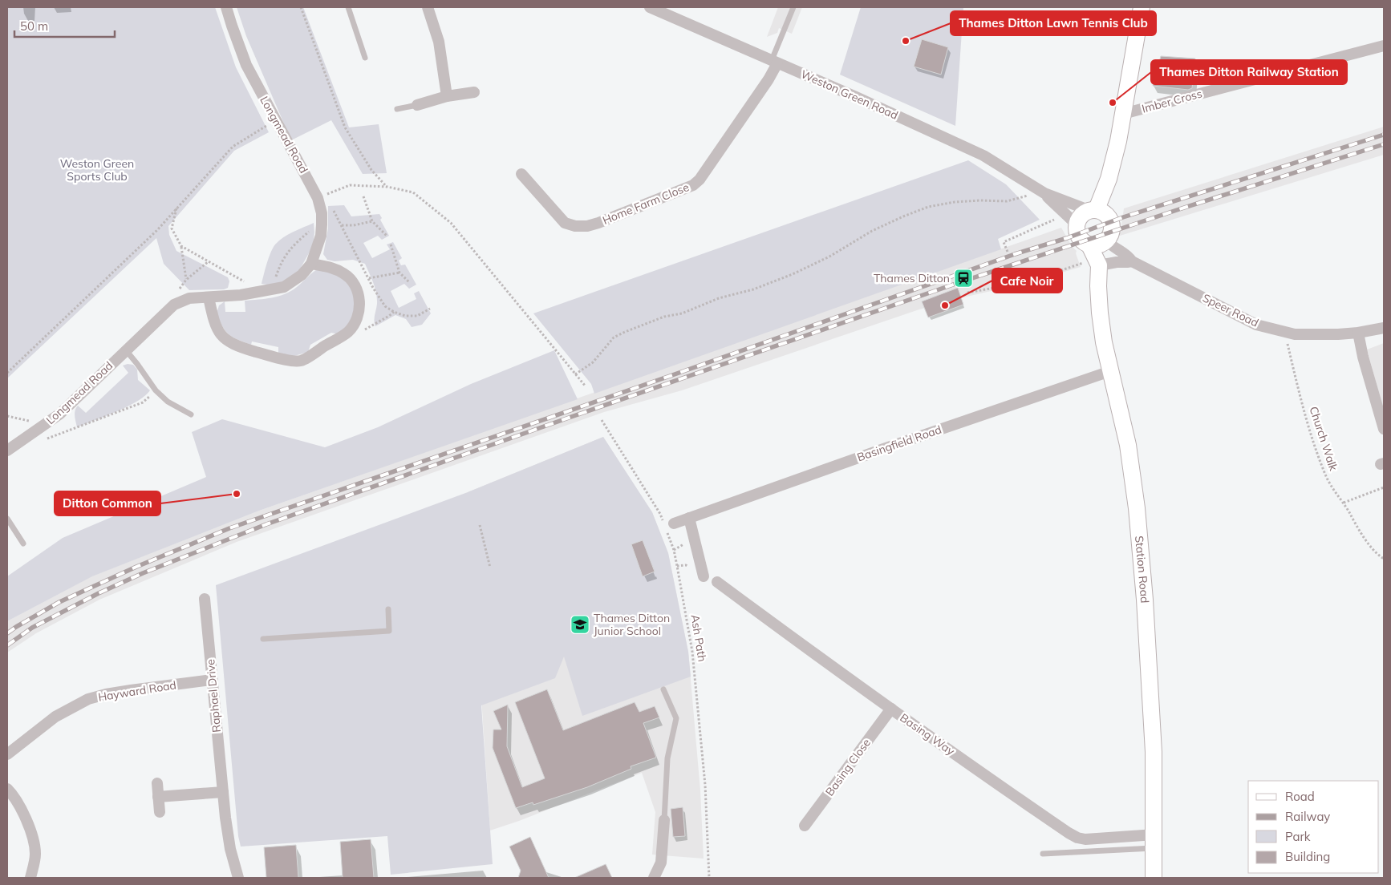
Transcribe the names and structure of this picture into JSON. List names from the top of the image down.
{
  "streets": {
    "main road": ["Station Road"],
    "street": [
      "Weston Green Road",
      "Imber Cross",
      "Longmead Road",
      "Home Farm Close",
      "Speer Road",
      "Basingfield Road",
      "Hayward Road",
      "Raphael Drive",
      "Basing Way",
      "Basing Close"
    ],
    "path": ["Church Walk", "Ash Path"]
  },
  "crossings": [
    ["Weston Green Road", "Home Farm Close"],
    ["Weston Green Road", "Speer Road"],
    ["Weston Green Road", "Station Road"],
    ["Speer Road", "Church Walk"],
    ["Speer Road", "Station Road"],
    ["Basingfield Road", "Station Road"],
    ["Station Road", "Basing Way"],
    ["Hayward Road", "Raphael Drive"],
    ["Basing Way", "Basing Close"]
  ],
  "parks": ["Weston Green Sports Club"],
  "places": {
    "other": [
      "Thames Ditton Lawn Tennis Club",
      "Thames Ditton Railway Station",
      "Cafe Noir",
      "Ditton Common"
    ],
    "station": ["Thames Ditton"],
    "school or university": ["Thames Ditton Junior School"]
  },
  "legend": [
    "Road",
    "Railway",
    "Park",
    "Building"
  ],
  "scale_bar": "50 m"
}
